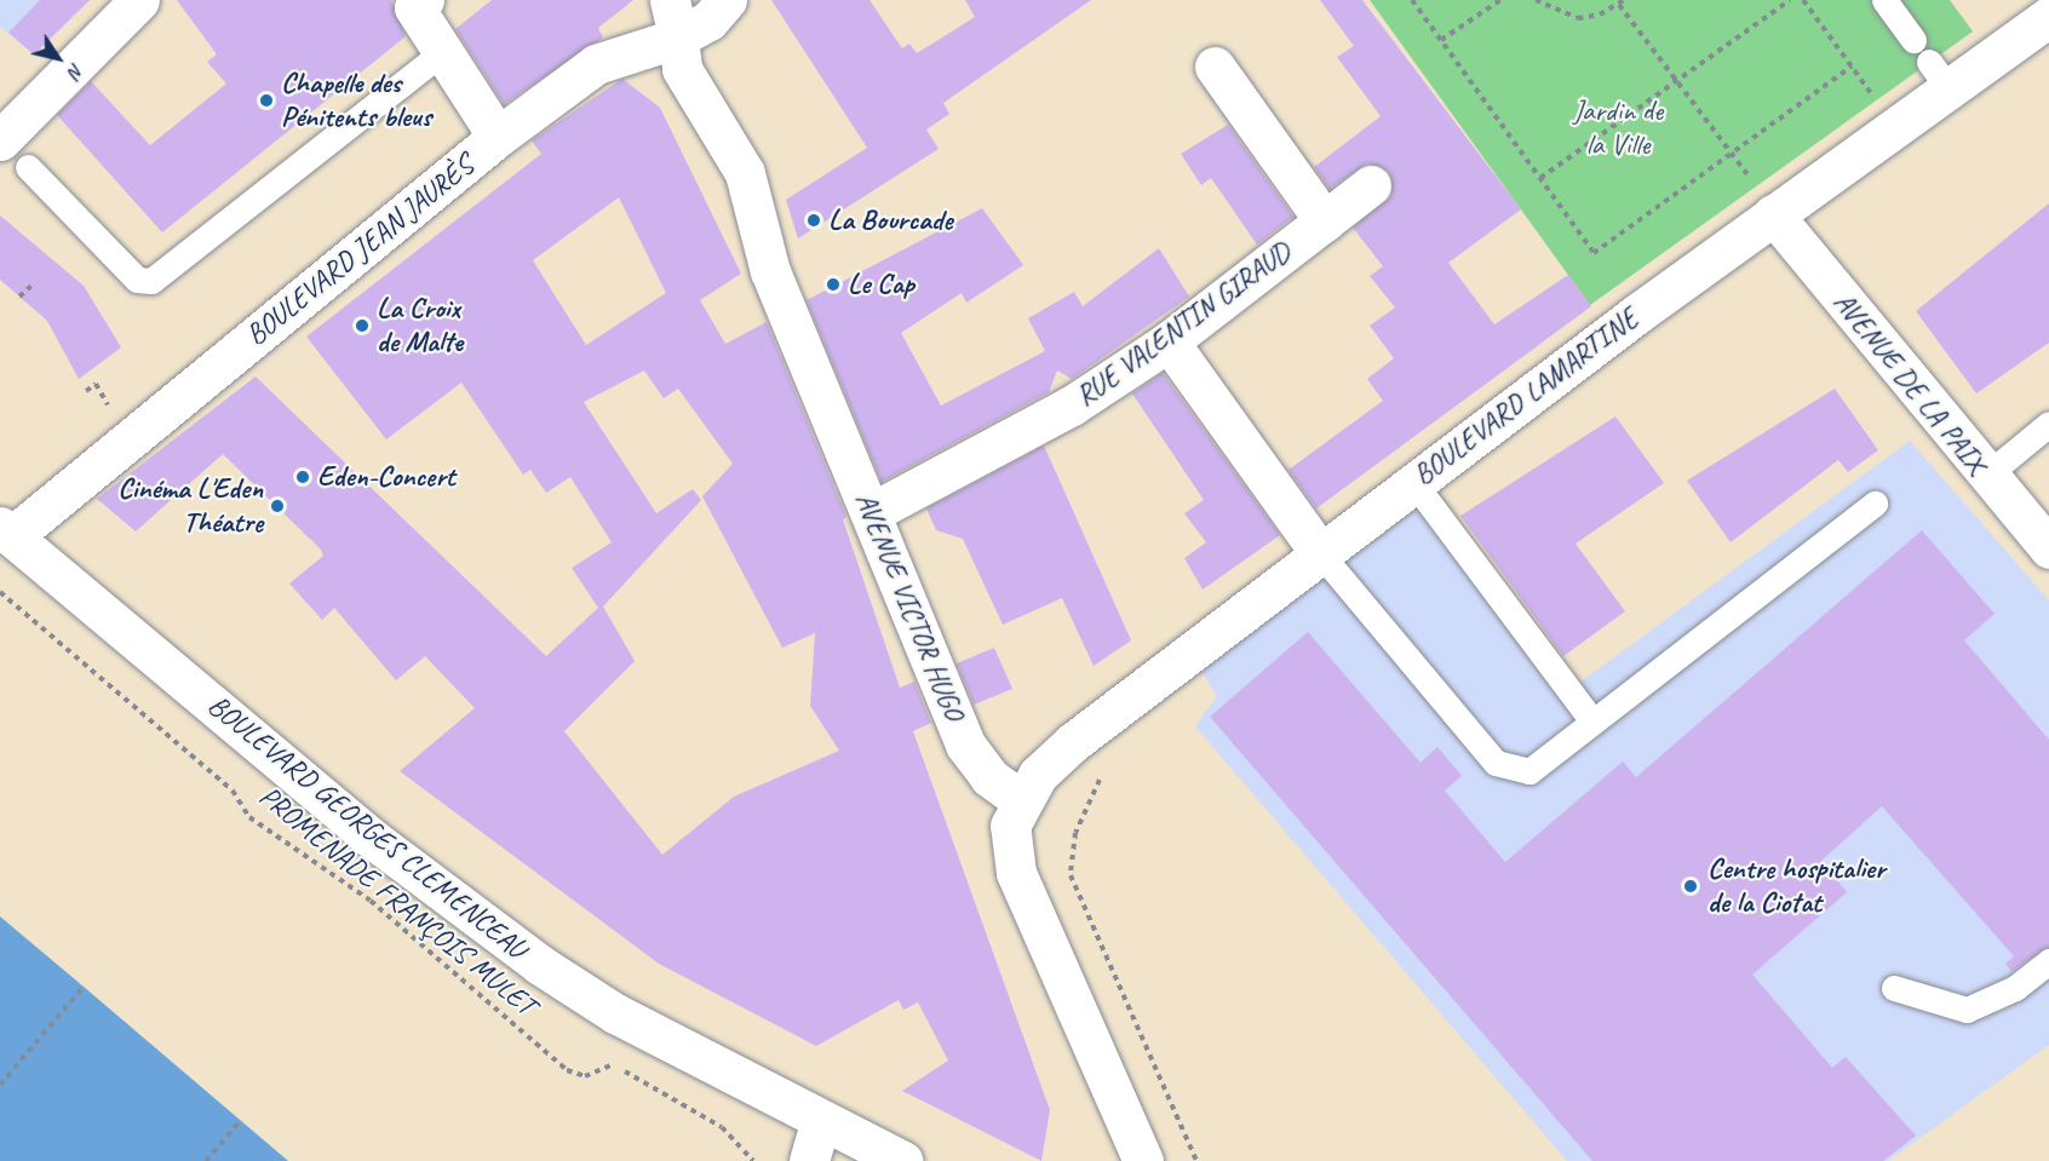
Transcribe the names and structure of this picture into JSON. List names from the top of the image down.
{
  "streets": {
    "street": [
      "BOULEVARD JEAN JAURÈS",
      "RUE VALENTIN GIRAUD",
      "AVENUE DE LA PAIX",
      "BOULEVARD LAMARTINE",
      "AVENUE VICTOR HUGO",
      "BOULEVARD GEORGES CLEMENCEAU"
    ],
    "path": ["PROMENADE FRANÇOIS MULET"]
  },
  "crossings": [
    ["BOULEVARD JEAN JAURÈS", "AVENUE VICTOR HUGO"],
    ["BOULEVARD JEAN JAURÈS", "BOULEVARD GEORGES CLEMENCEAU"],
    ["RUE VALENTIN GIRAUD", "AVENUE VICTOR HUGO"],
    ["AVENUE DE LA PAIX", "BOULEVARD LAMARTINE"],
    ["BOULEVARD LAMARTINE", "AVENUE VICTOR HUGO"]
  ],
  "parks": ["Jardin de la Ville"],
  "places": [
    "Chapelle des Pénitents bleus",
    "La Bourcade",
    "Le Cap",
    "La Croix de Malte",
    "Eden-Concert",
    "Cinéma L'Eden Théatre",
    "Centre hospitalier de la Ciotat"
  ],
  "north": "bottom right"
}
